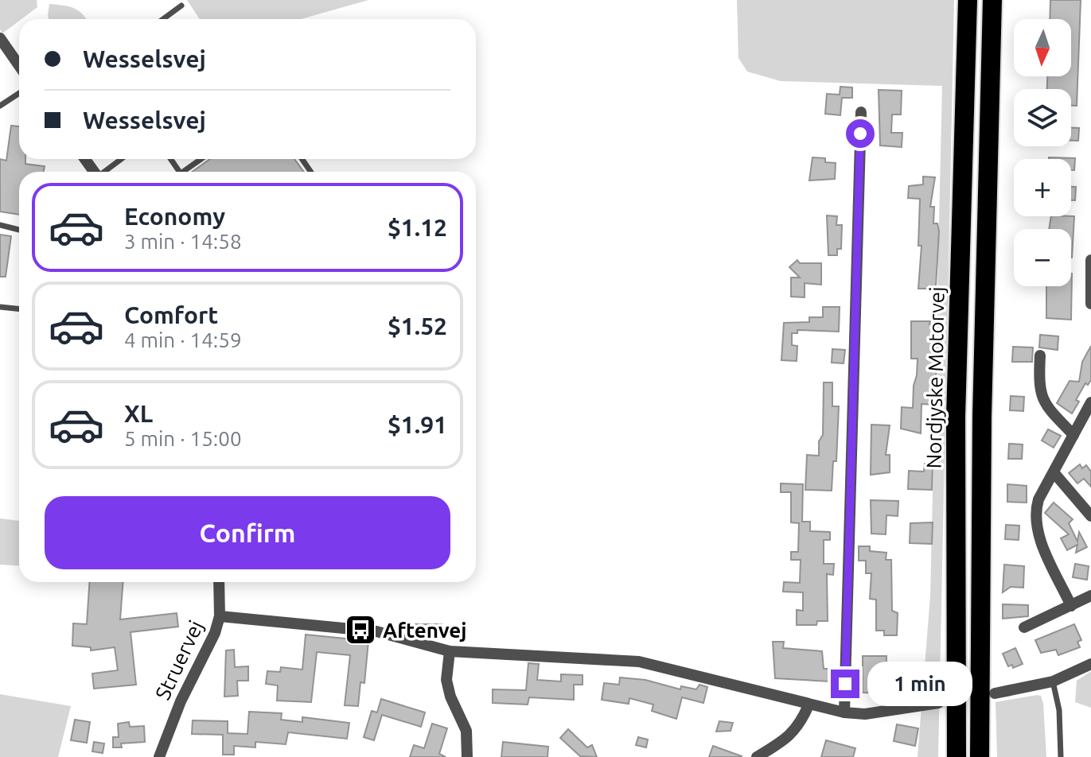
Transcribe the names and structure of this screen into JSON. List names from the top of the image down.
{
  "streets": {
    "highway": ["Nordjyske Motorvej"],
    "street": ["Struervej"]
  },
  "places": {
    "bus stop": ["Aftenvej"]
  },
  "north": "bottom",
  "page": {
    "map_buttons": ["+", "−"],
    "banner": ["Wesselsvej", "Wesselsvej"],
    "list": [
      {
        "name": "Economy",
        "note": "3 min · 14:58",
        "value": "$1.12"
      },
      {
        "name": "Comfort",
        "note": "4 min · 14:59",
        "value": "$1.52"
      },
      {
        "name": "XL",
        "note": "5 min · 15:00",
        "value": "$1.91"
      }
    ],
    "buttons": "Confirm",
    "bubble": "1 min"
  }
}
